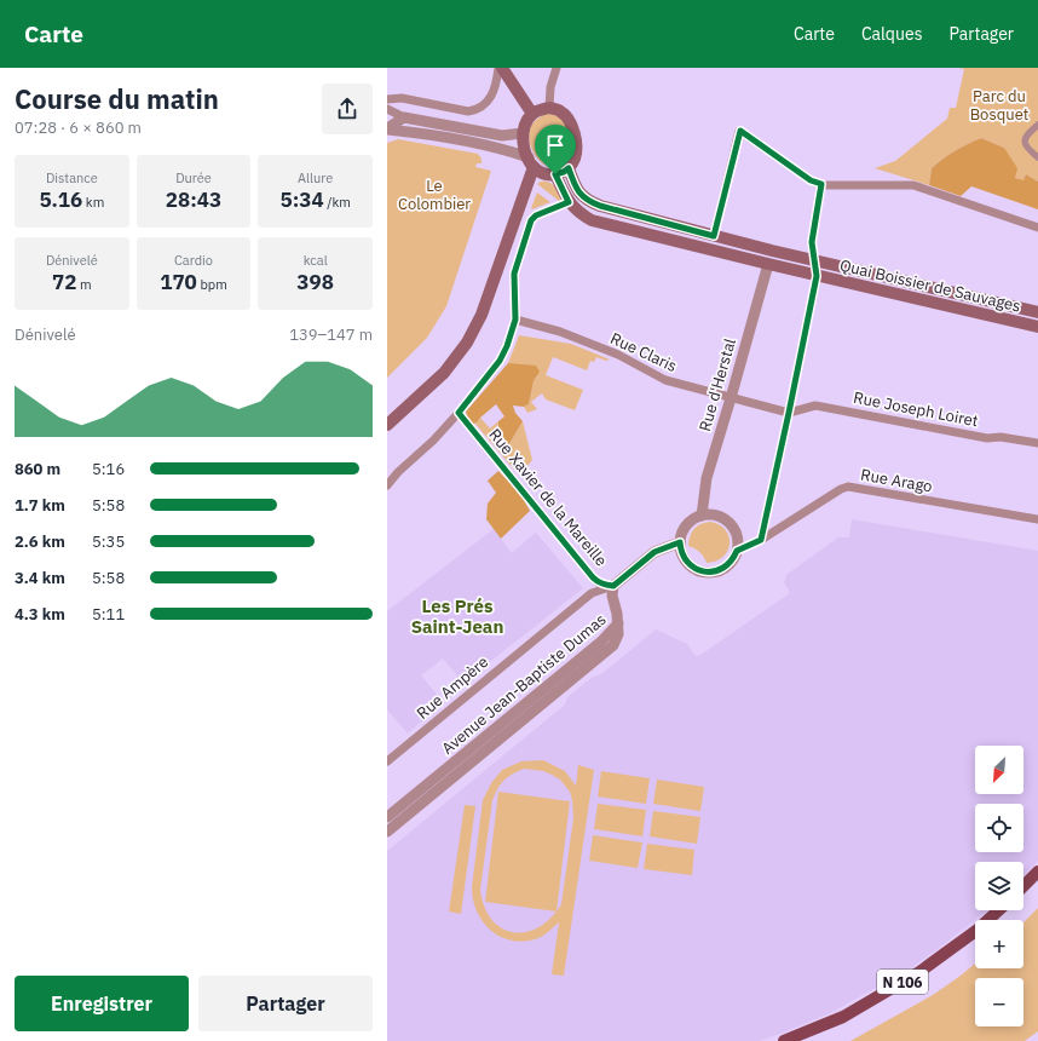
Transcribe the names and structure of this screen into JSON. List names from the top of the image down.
{
  "streets": {
    "main road": ["Quai Boissier de Sauvages", "N 106"],
    "street": [
      "Rue Claris",
      "Rue d'Herstal",
      "Rue Joseph Loiret",
      "Rue Arago",
      "Rue Xavier de la Mareille",
      "Avenue Jean-Baptiste Dumas",
      "Rue Ampère"
    ]
  },
  "crossings": [
    ["Quai Boissier de Sauvages", "Rue d'Herstal"],
    ["Rue Claris", "Rue d'Herstal"],
    ["Rue Claris", "Rue Joseph Loiret"],
    ["Rue d'Herstal", "Rue Arago"],
    ["Rue d'Herstal", "Rue Ampère"],
    ["Rue Arago", "Rue Ampère"],
    ["Rue Xavier de la Mareille", "Rue Ampère"]
  ],
  "districts": ["Les Prés Saint-Jean"],
  "parks": ["Parc du Bosquet", "Le Colombier"],
  "north": "bottom left",
  "page": {
    "header": "Carte",
    "nav": ["Carte", "Calques", "Partager"],
    "heading": ["Course du matin", "07:28 · 6 × 860 m"],
    "stats": [
      ["Distance", "5.16 km"],
      ["Durée", "28:43"],
      ["Allure", "5:34 /km"],
      ["Dénivelé", "72 m"],
      ["Cardio", "170 bpm"],
      ["kcal", "398"]
    ],
    "chart": ["Dénivelé", "139–147 m"],
    "list": [
      {
        "name": "860 m",
        "note": "5:16"
      },
      {
        "name": "1.7 km",
        "note": "5:58"
      },
      {
        "name": "2.6 km",
        "note": "5:35"
      },
      {
        "name": "3.4 km",
        "note": "5:58"
      },
      {
        "name": "4.3 km",
        "note": "5:11"
      }
    ],
    "map_buttons": ["+", "−"],
    "buttons": ["Enregistrer", "Partager"]
  }
}
